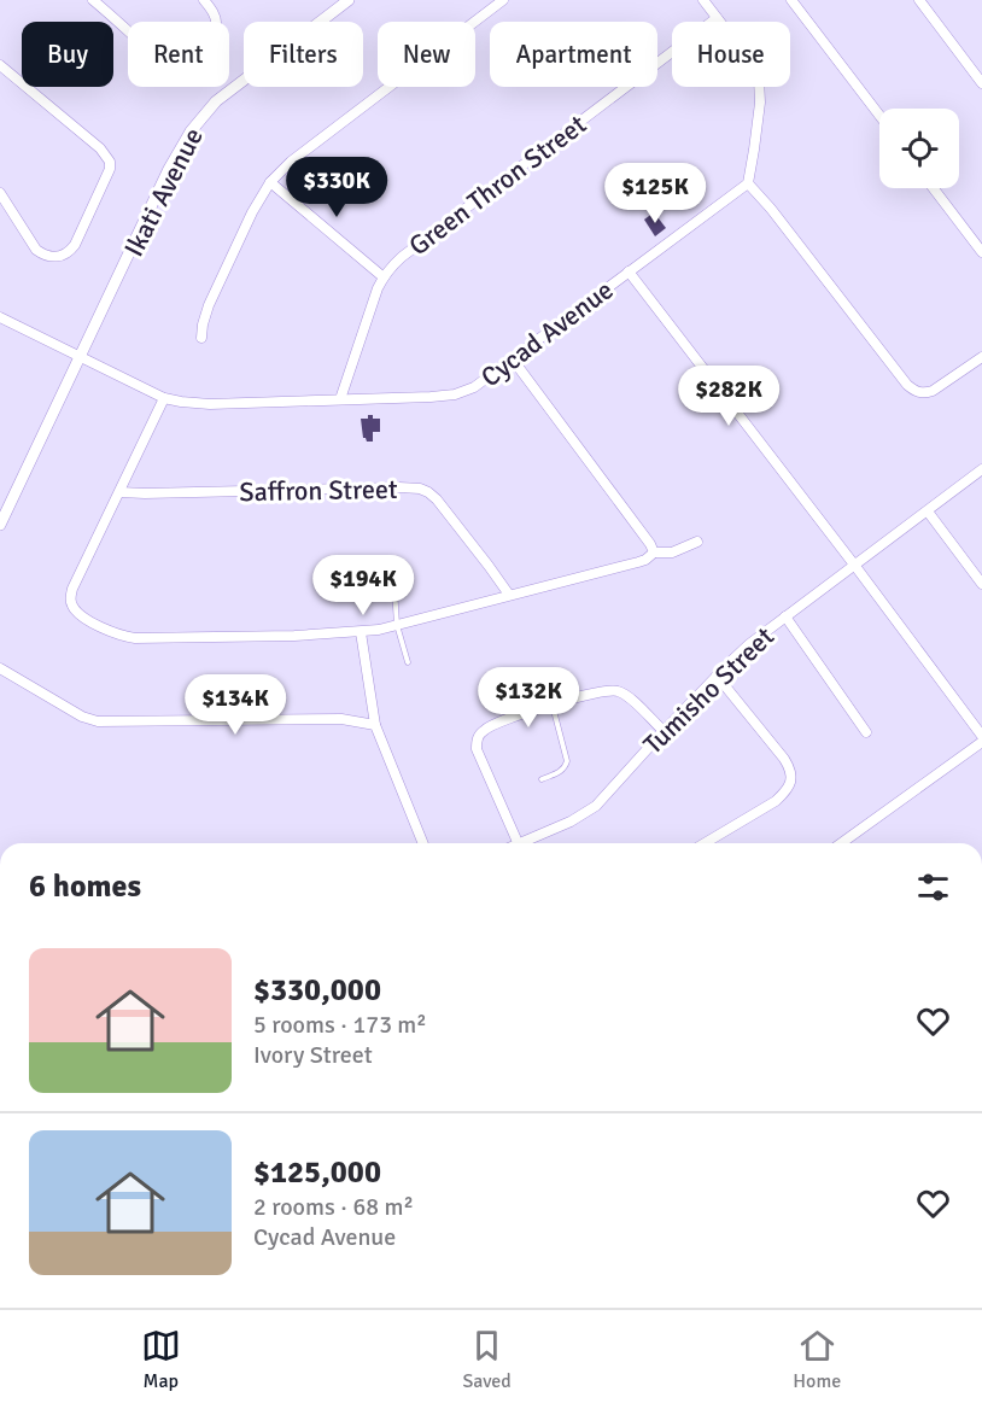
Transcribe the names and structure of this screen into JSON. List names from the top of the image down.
{
  "streets": {
    "street": [
      "Green Thron Street",
      "Ikati Avenue",
      "Cycad Avenue",
      "Saffron Street",
      "Tumisho Street"
    ]
  },
  "crossings": [
    ["Green Thron Street", "Cycad Avenue"],
    ["Ikati Avenue", "Cycad Avenue"]
  ],
  "page": {
    "chip": [
      "Buy",
      "Rent",
      "Filters",
      "New",
      "Apartment",
      "House"
    ],
    "price": [
      "$330K",
      "$125K",
      "$282K",
      "$194K",
      "$132K",
      "$134K"
    ],
    "heading": "6 homes",
    "list": [
      {
        "name": "$330,000",
        "note": "5 rooms · 173 m² · Ivory Street"
      },
      {
        "name": "$125,000",
        "note": "2 rooms · 68 m² · Cycad Avenue"
      }
    ],
    "tabs": ["Map", "Saved", "Home"]
  }
}
